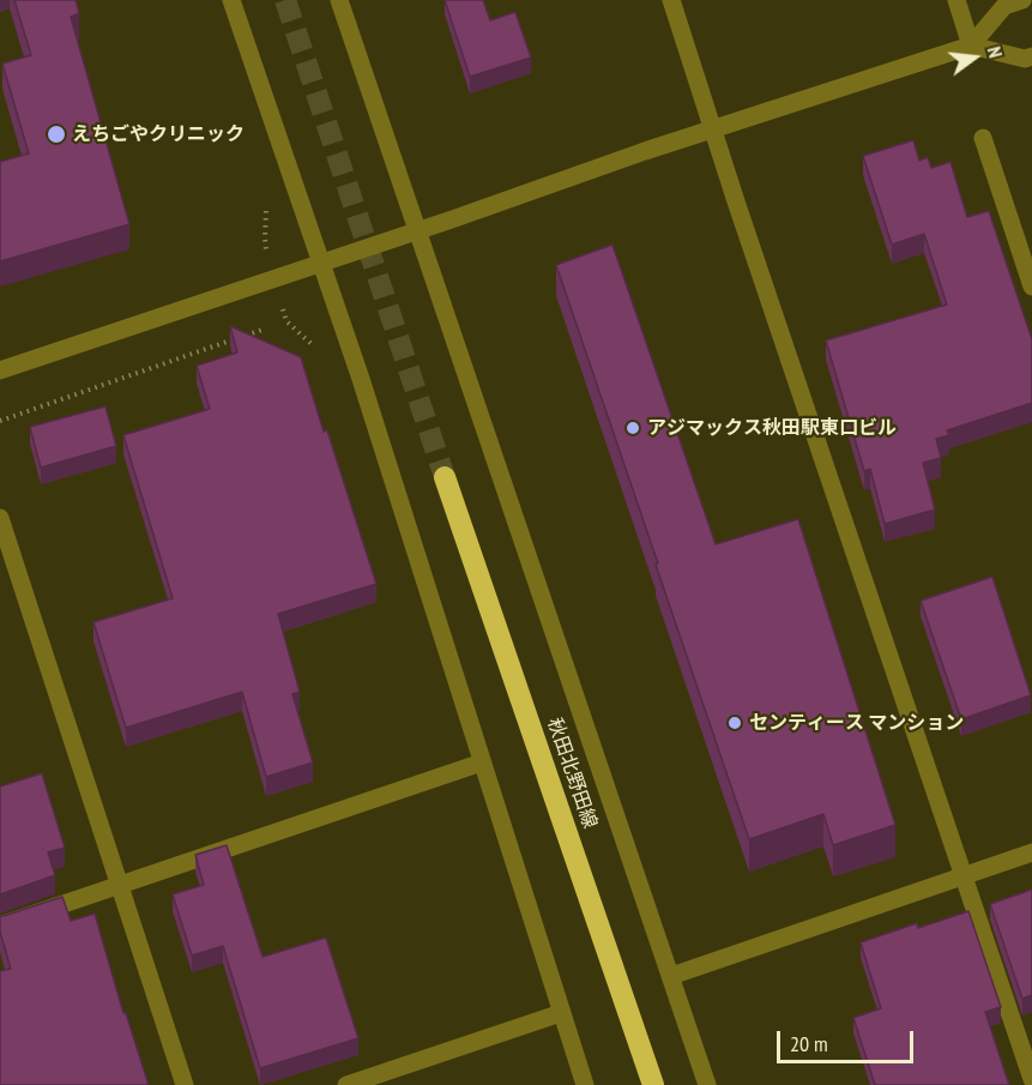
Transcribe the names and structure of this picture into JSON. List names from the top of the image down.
{
  "streets": {
    "highway": ["秋田北野田線"]
  },
  "places": ["えちごやクリニック", "アジマックス秋田駅東口ビル", "センティース マンション"],
  "scale_bar": "20 m",
  "north": "right"
}
